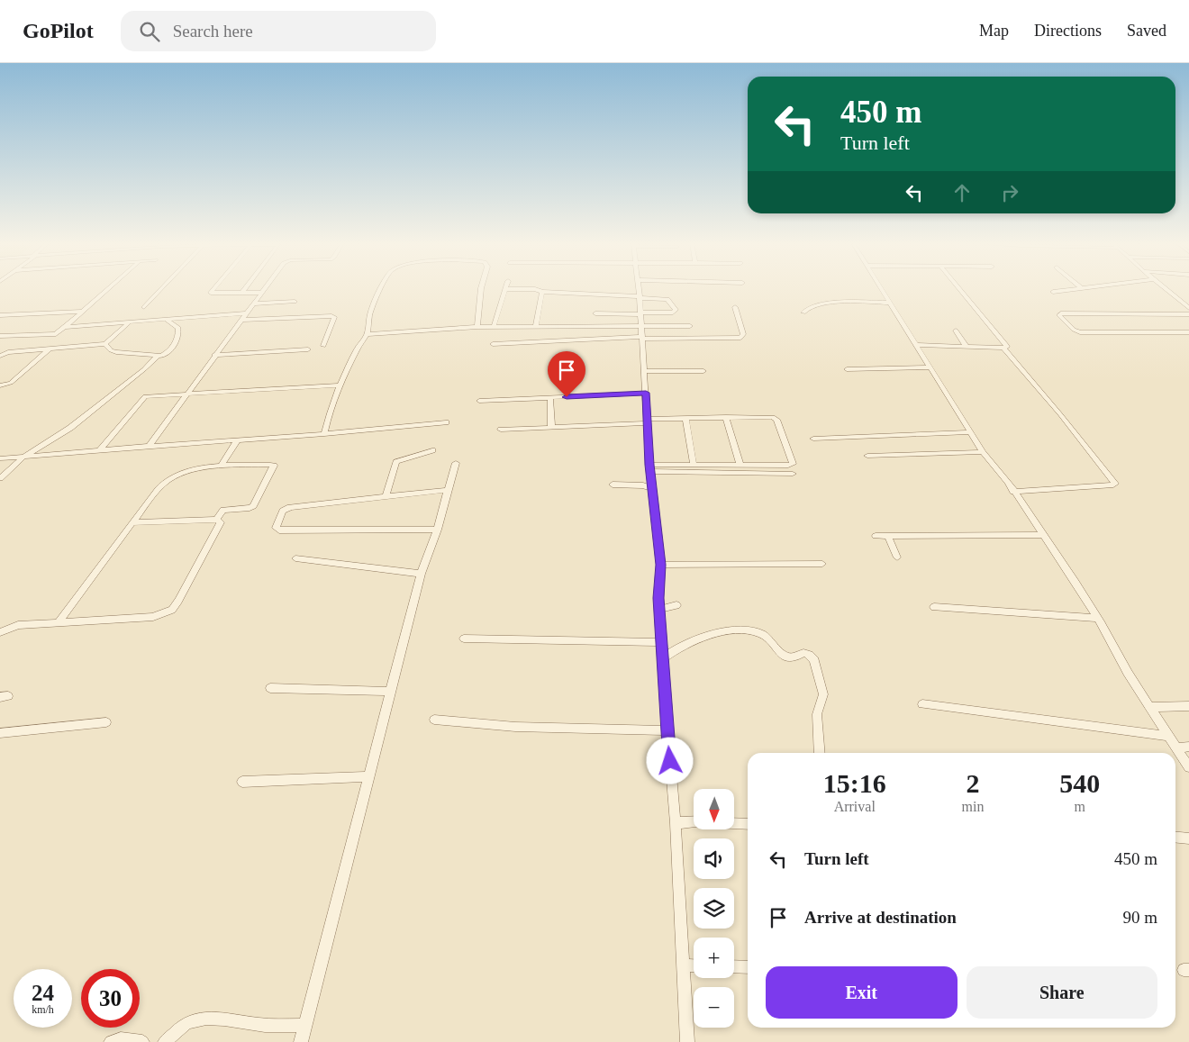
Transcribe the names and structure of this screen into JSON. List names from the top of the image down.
{
  "north": "bottom",
  "page": {
    "header": "GoPilot",
    "search": "Search here",
    "nav": ["Map", "Directions", "Saved"],
    "turn": ["450 m", "Turn left"],
    "eta": [
      "15:16",
      "Arrival",
      "2",
      "min",
      "540",
      "m"
    ],
    "map_buttons": ["+", "−"],
    "list": [
      {
        "name": "Turn left",
        "value": "450 m"
      },
      {
        "name": "Arrive at destination",
        "value": "90 m"
      }
    ],
    "buttons": ["Exit", "Share"],
    "speed": "24 km/h",
    "limit": "30"
  }
}
